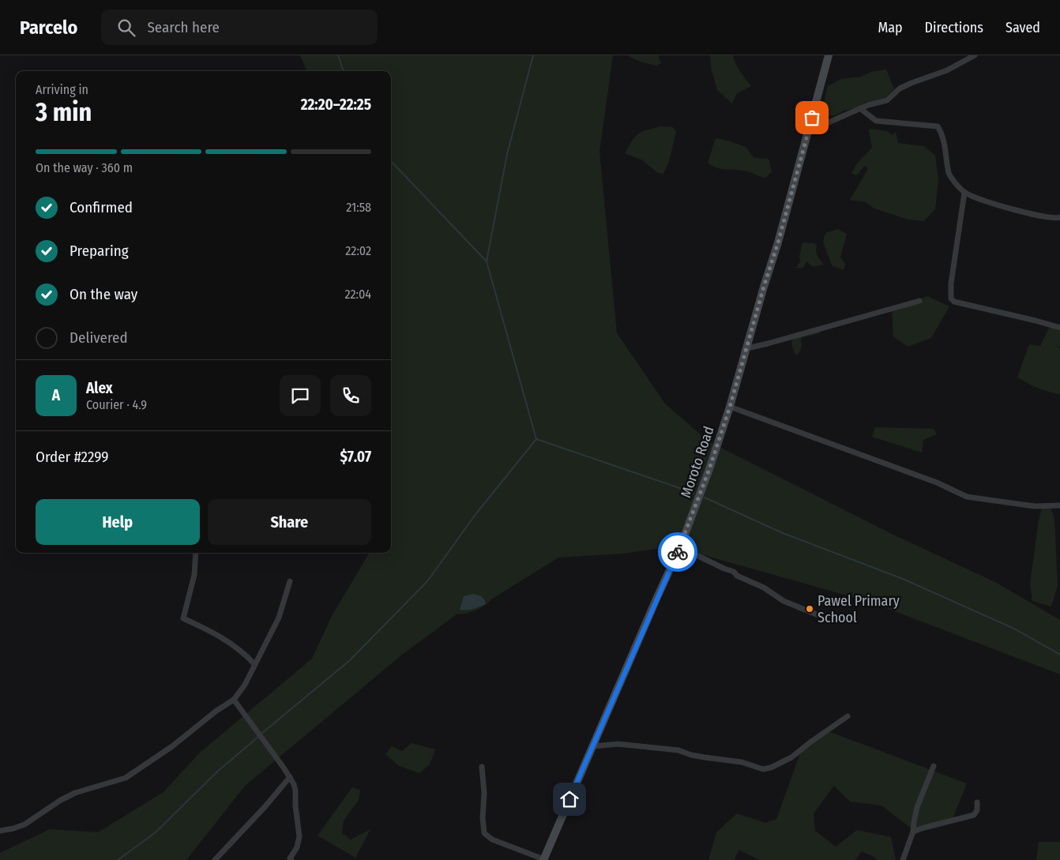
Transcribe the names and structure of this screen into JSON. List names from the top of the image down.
{
  "streets": {
    "main road": ["Moroto Road"]
  },
  "places": ["Pawel Primary School"],
  "page": {
    "header": "Parcelo",
    "search": "Search here",
    "nav": ["Map", "Directions", "Saved"],
    "heading": ["3 min", "Arriving in", "22:20–22:25"],
    "panel": [
      "Alex",
      "Courier · 4.9",
      "Order #2299",
      "$7.07"
    ],
    "bar": "On the way · 360 m",
    "list": [
      ["Confirmed", "21:58"],
      ["Preparing", "22:02"],
      ["On the way", "22:04"],
      "Delivered"
    ],
    "round": "A",
    "buttons": ["Help", "Share"]
  }
}
